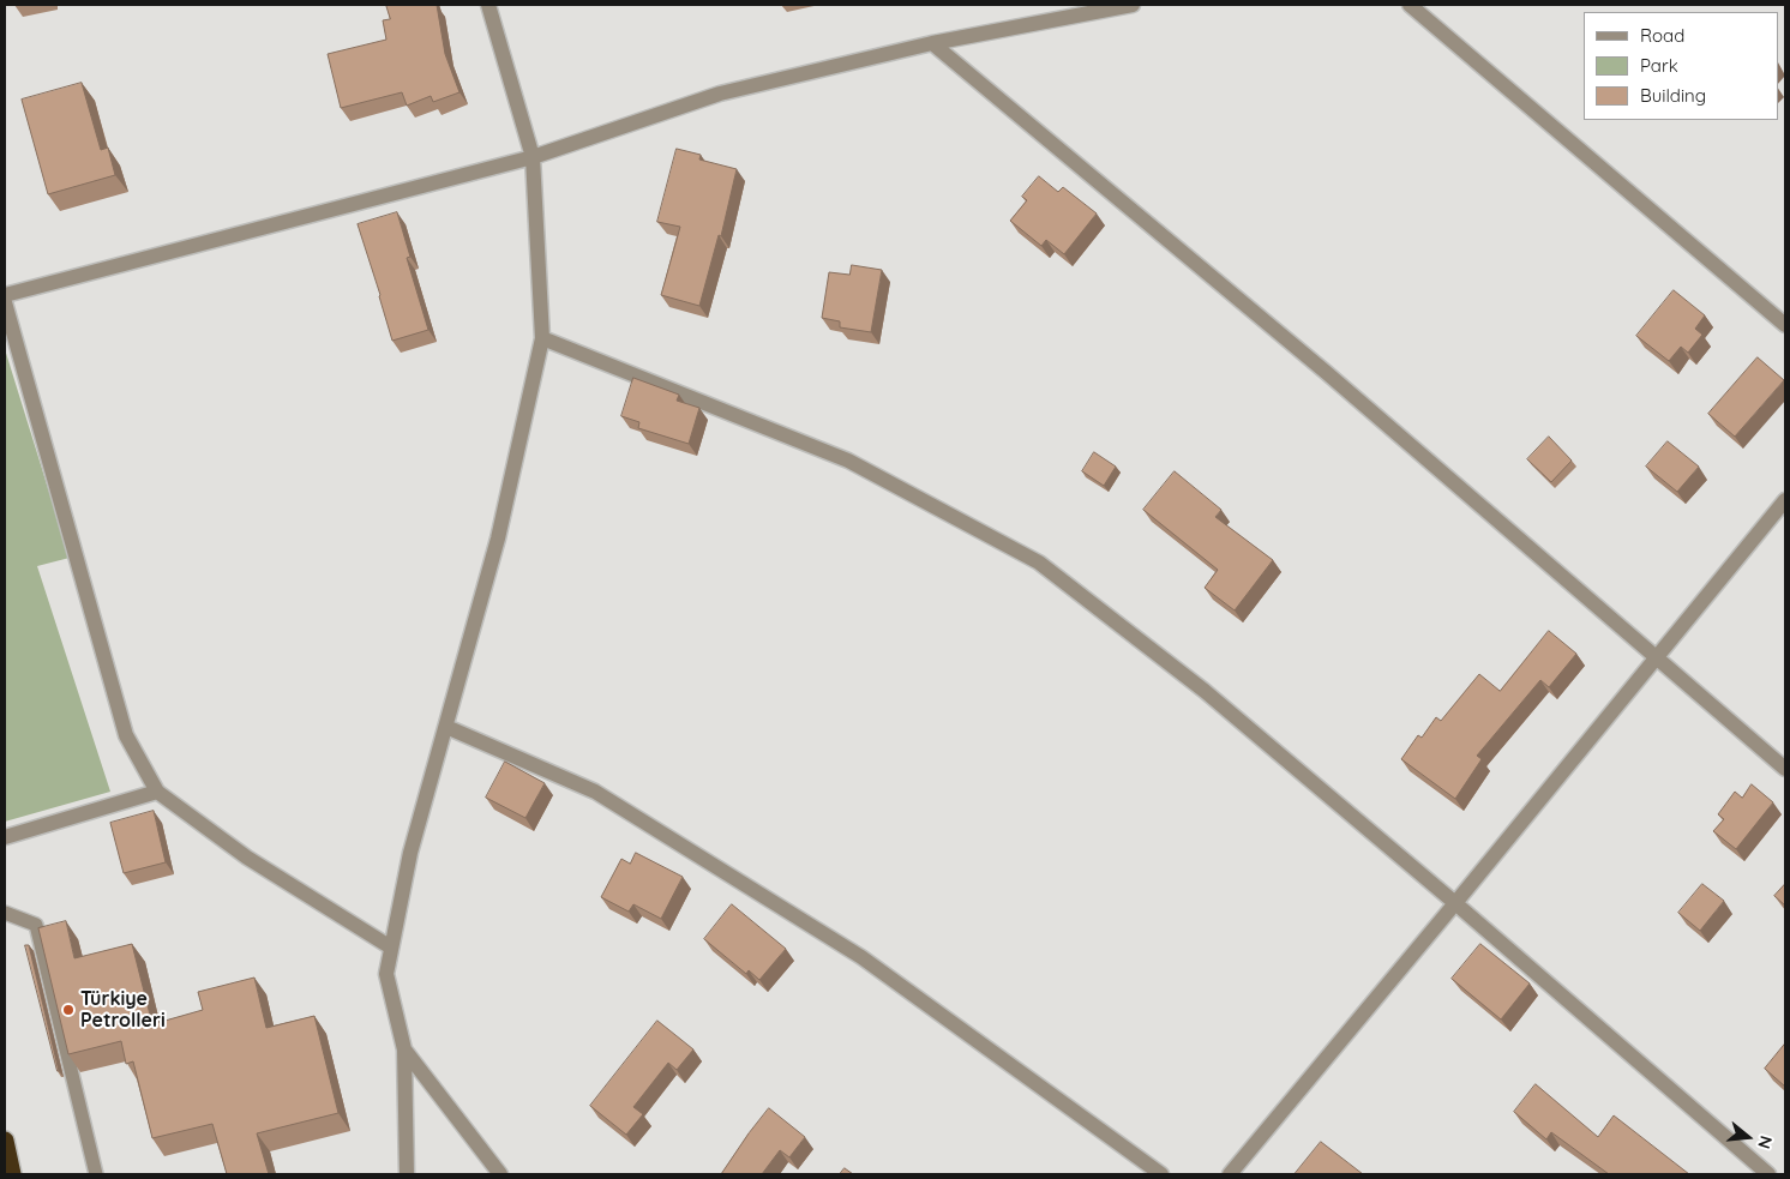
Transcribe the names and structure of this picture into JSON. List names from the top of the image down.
{
  "places": ["Türkiye Petrolleri"],
  "legend": ["Road", "Park", "Building"],
  "north": "right"
}
